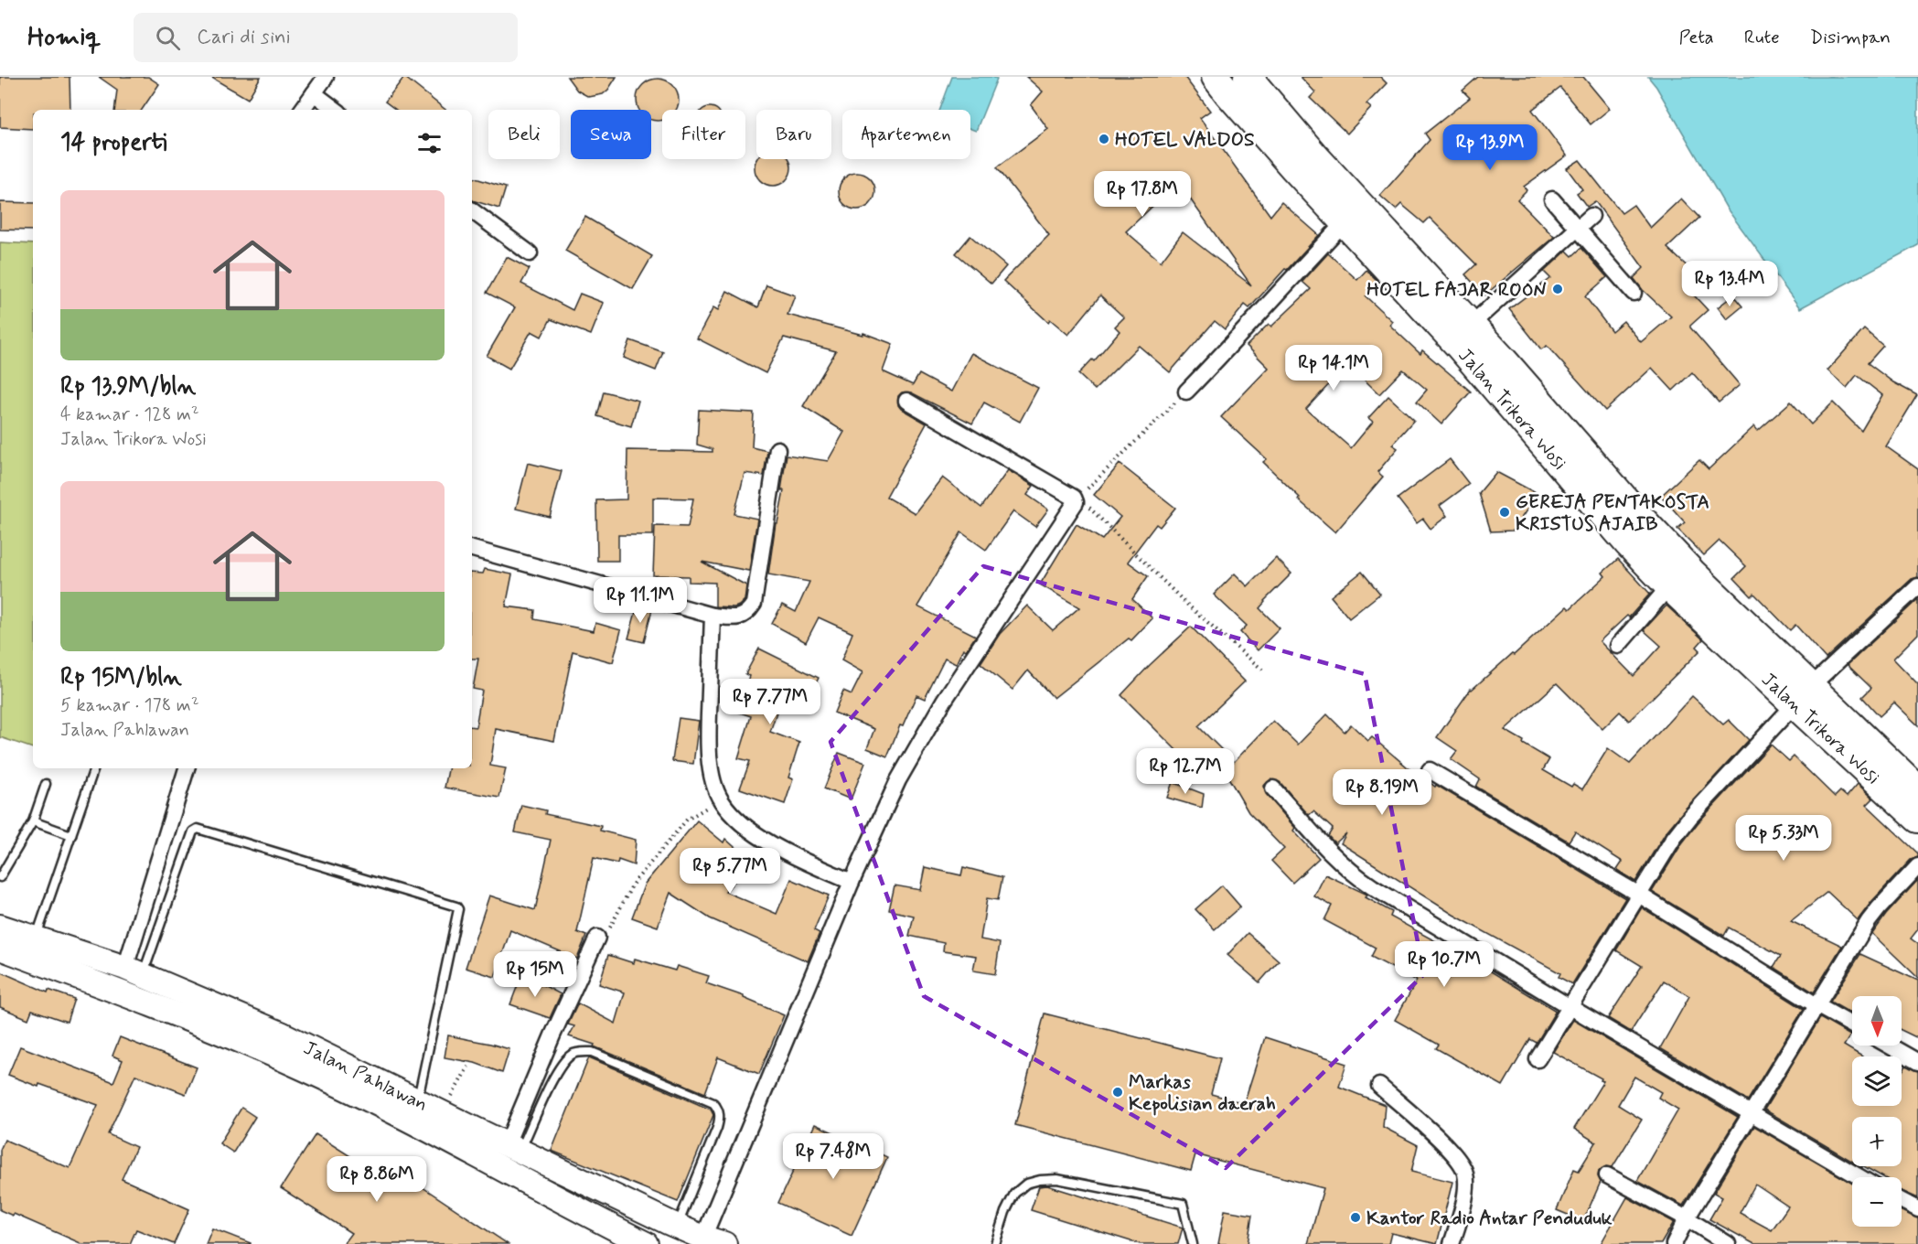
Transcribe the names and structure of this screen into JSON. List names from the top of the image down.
{
  "streets": {
    "highway": ["Jalan Trikora Wosi"],
    "main road": ["Jalan Pahlawan"]
  },
  "places": [
    "HOTEL VALDOS",
    "HOTEL FAJAR ROON",
    "GEREJA PENTAKOSTA KRISTUS AJAIB",
    "Markas Kepolisian daerah",
    "Kantor Radio Antar Penduduk"
  ],
  "north": "bottom",
  "page": {
    "header": "Homiq",
    "search": "Cari di sini",
    "nav": ["Peta", "Rute", "Disimpan"],
    "chip": [
      "Beli",
      "Sewa",
      "Filter",
      "Baru",
      "Apartemen"
    ],
    "heading": "14 properti",
    "price": [
      "Rp 13.9M",
      "Rp 17.8M",
      "Rp 13.4M",
      "Rp 14.1M",
      "Rp 11.1M",
      "Rp 7.77M",
      "Rp 12.7M",
      "Rp 8.19M",
      "Rp 5.33M",
      "Rp 5.77M",
      "Rp 10.7M",
      "Rp 15M",
      "Rp 7.48M",
      "Rp 8.86M"
    ],
    "list": [
      {
        "name": "Rp 13.9M/bln",
        "note": "4 kamar · 128 m² · Jalan Trikora Wosi"
      },
      {
        "name": "Rp 15M/bln",
        "note": "5 kamar · 178 m² · Jalan Pahlawan"
      }
    ],
    "map_buttons": ["+", "−"]
  }
}
